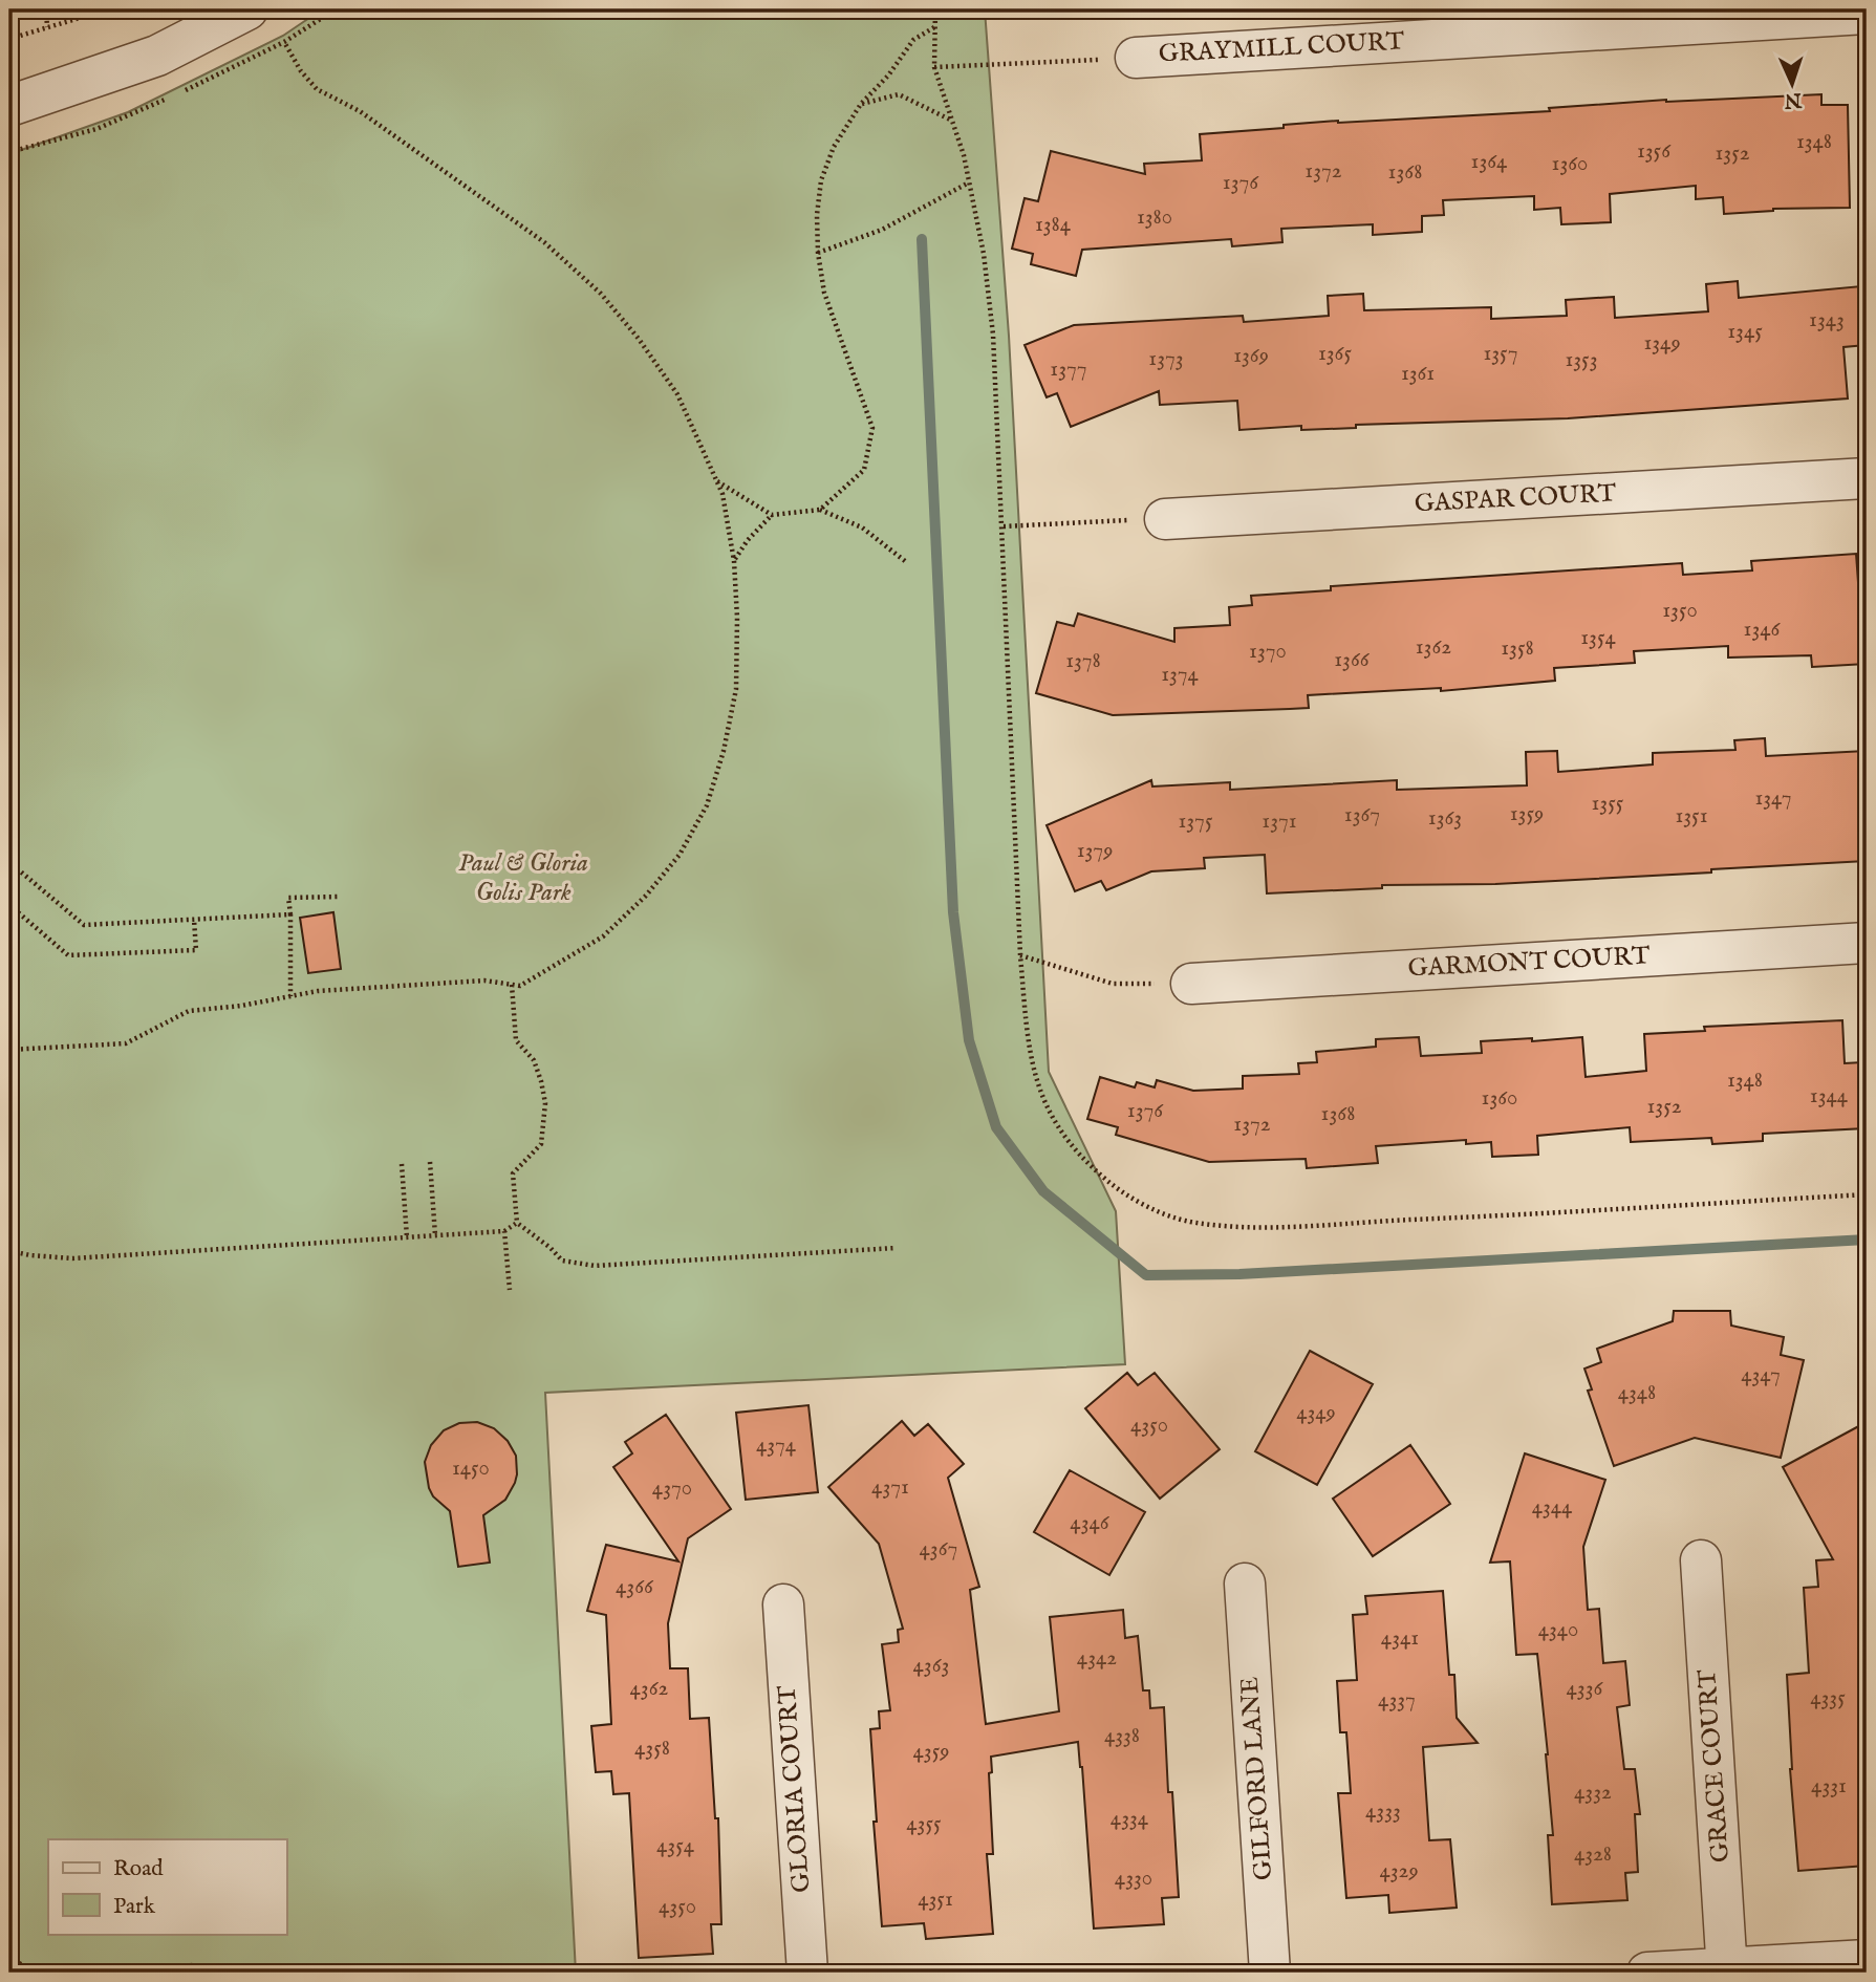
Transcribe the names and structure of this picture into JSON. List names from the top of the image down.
{
  "streets": {
    "street": [
      "GRAYMILL COURT",
      "GASPAR COURT",
      "GARMONT COURT",
      "GRACE COURT",
      "GILFORD LANE",
      "GLORIA COURT"
    ]
  },
  "parks": ["Paul & Gloria Golis Park"],
  "house_numbers": [
    "1348",
    "1356",
    "1352",
    "1364",
    "1360",
    "1372",
    "1368",
    "1376",
    "1380",
    "1384",
    "1343",
    "1345",
    "1349",
    "1365",
    "1357",
    "1369",
    "1373",
    "1353",
    "1377",
    "1361",
    "1350",
    "1346",
    "1354",
    "1362",
    "1358",
    "1370",
    "1366",
    "1378",
    "1374",
    "1347",
    "1355",
    "1359",
    "1367",
    "1351",
    "1363",
    "1375",
    "1371",
    "1379",
    "1348",
    "1344",
    "1360",
    "1352",
    "1376",
    "1368",
    "1372",
    "4347",
    "4348",
    "4349",
    "4350",
    "4374",
    "1450",
    "4371",
    "4370",
    "4344",
    "4346",
    "4367",
    "4366",
    "4340",
    "4341",
    "4342",
    "4363",
    "4362",
    "4336",
    "4335",
    "4337",
    "4338",
    "4358",
    "4359",
    "4331",
    "4332",
    "4333",
    "4334",
    "4355",
    "4354",
    "4328",
    "4329",
    "4330",
    "4351",
    "4350"
  ],
  "legend": ["Road", "Park"],
  "north": "bottom"
}
